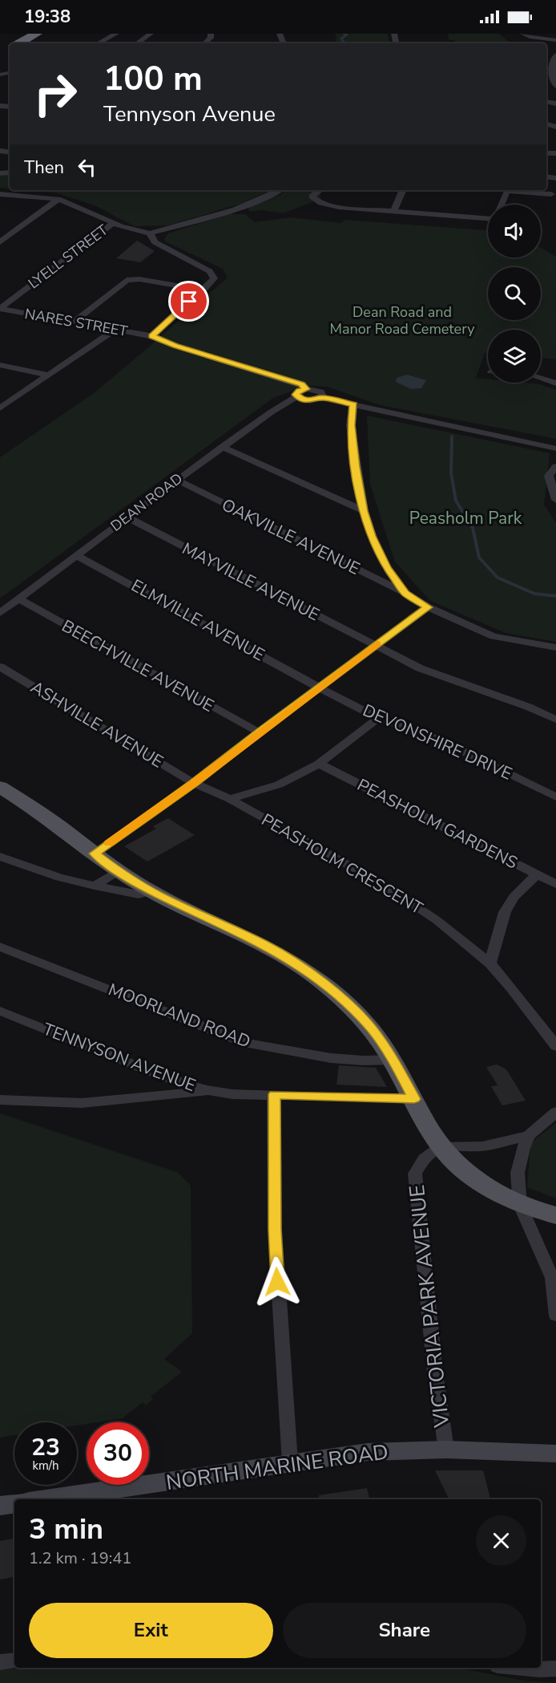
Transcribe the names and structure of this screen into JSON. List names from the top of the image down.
{
  "streets": {
    "main road": ["NORTH MARINE ROAD"],
    "street": [
      "LYELL STREET",
      "NARES STREET",
      "DEAN ROAD",
      "OAKVILLE AVENUE",
      "MAYVILLE AVENUE",
      "ELMVILLE AVENUE",
      "BEECHVILLE AVENUE",
      "ASHVILLE AVENUE",
      "DEVONSHIRE DRIVE",
      "PEASHOLM GARDENS",
      "PEASHOLM CRESCENT",
      "MOORLAND ROAD",
      "TENNYSON AVENUE",
      "VICTORIA PARK AVENUE"
    ]
  },
  "crossings": [
    ["LYELL STREET", "NARES STREET"],
    ["NARES STREET", "DEAN ROAD"],
    ["DEAN ROAD", "OAKVILLE AVENUE"],
    ["DEAN ROAD", "MAYVILLE AVENUE"],
    ["DEAN ROAD", "ELMVILLE AVENUE"],
    ["DEAN ROAD", "BEECHVILLE AVENUE"],
    ["ELMVILLE AVENUE", "DEVONSHIRE DRIVE"],
    ["ASHVILLE AVENUE", "PEASHOLM CRESCENT"],
    ["VICTORIA PARK AVENUE", "NORTH MARINE ROAD"]
  ],
  "parks": ["Dean Road and Manor Road Cemetery", "Peasholm Park"],
  "page": {
    "status": "19:38",
    "turn": ["100 m", "Tennyson Avenue"],
    "then": "Then",
    "speed": "23 km/h",
    "limit": "30",
    "heading": ["3 min", "1.2 km · 19:41"],
    "buttons": ["Exit", "Share"]
  }
}
